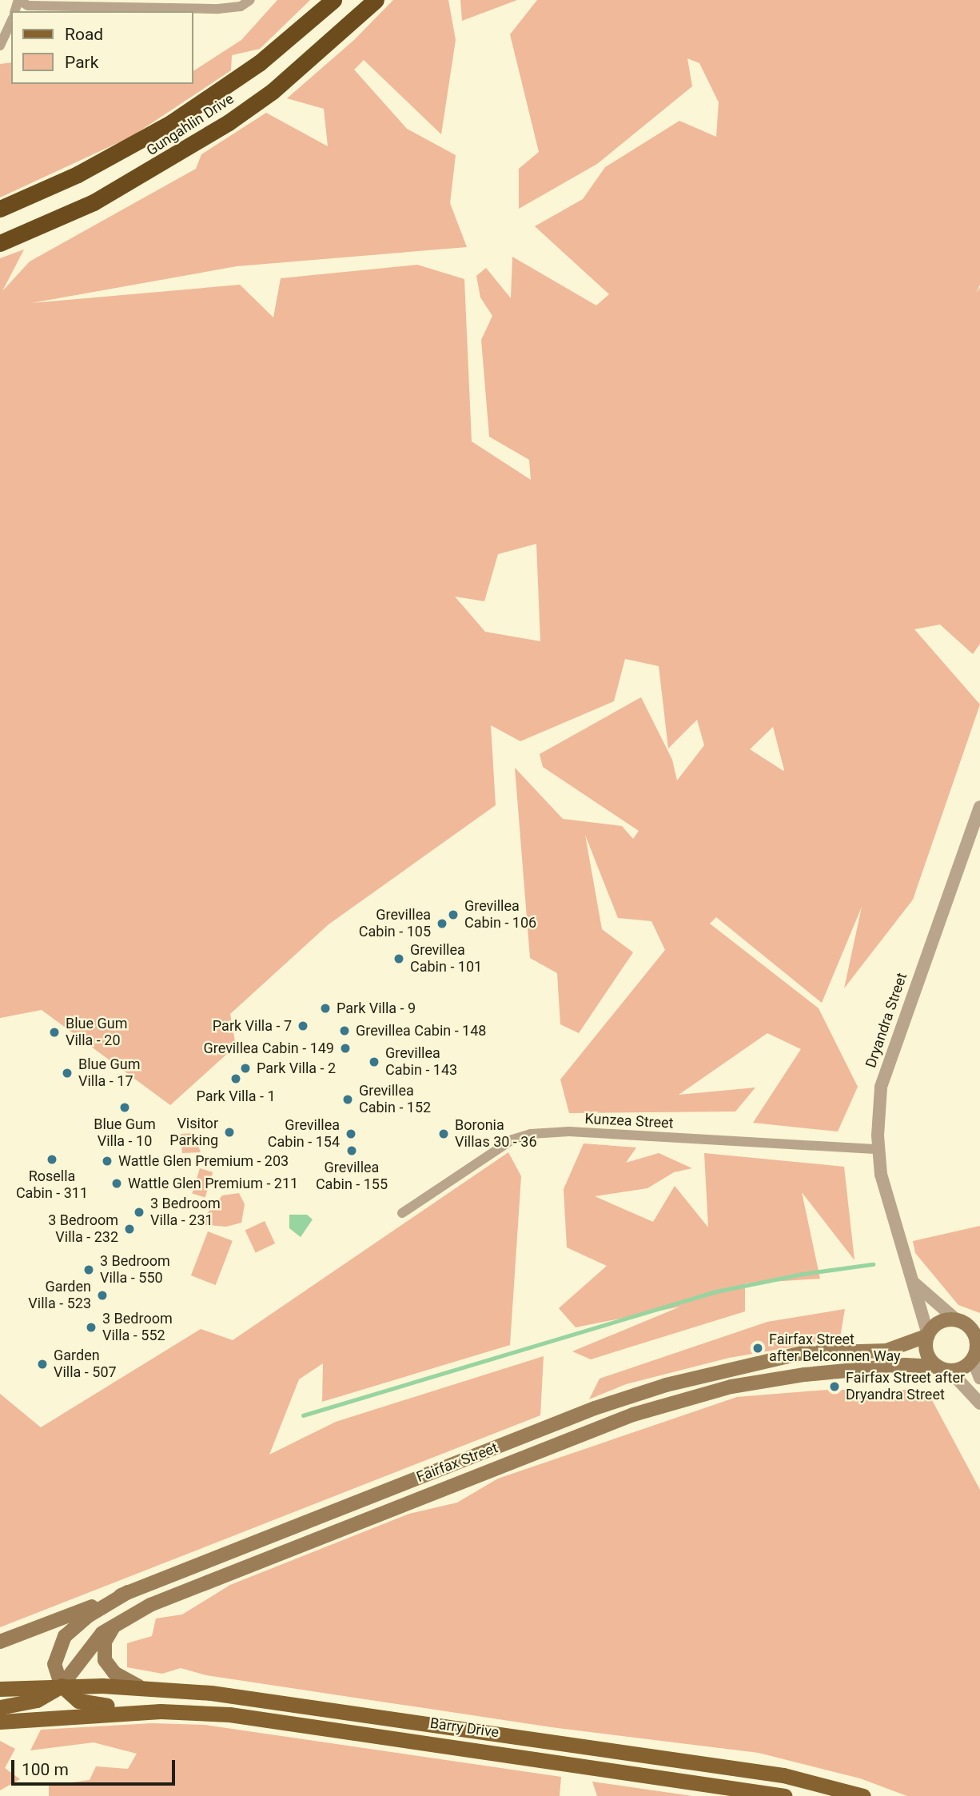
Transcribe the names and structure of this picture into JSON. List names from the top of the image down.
{
  "streets": {
    "highway": ["Gungahlin Drive"],
    "main road": ["Fairfax Street", "Barry Drive"],
    "street": ["Dryandra Street", "Kunzea Street"]
  },
  "crossings": [
    ["Dryandra Street", "Kunzea Street"],
    ["Dryandra Street", "Fairfax Street"],
    ["Fairfax Street", "Barry Drive"]
  ],
  "places": [
    "Grevillea Cabin - 106",
    "Grevillea Cabin - 105",
    "Grevillea Cabin - 101",
    "Park Villa - 9",
    "Park Villa - 7",
    "Grevillea Cabin - 148",
    "Blue Gum Villa - 20",
    "Grevillea Cabin - 149",
    "Grevillea Cabin - 143",
    "Park Villa - 2",
    "Blue Gum Villa - 17",
    "Park Villa - 1",
    "Grevillea Cabin - 152",
    "Blue Gum Villa - 10",
    "Visitor Parking",
    "Grevillea Cabin - 154",
    "Boronia Villas 30 - 36",
    "Grevillea Cabin - 155",
    "Rosella Cabin - 311",
    "Wattle Glen Premium - 203",
    "Wattle Glen Premium - 211",
    "3 Bedroom Villa - 231",
    "3 Bedroom Villa - 232",
    "3 Bedroom Villa - 550",
    "Garden Villa - 523",
    "3 Bedroom Villa - 552",
    "Fairfax Street after Belconnen Way",
    "Garden Villa - 507",
    "Fairfax Street after Dryandra Street"
  ],
  "legend": ["Road", "Park"],
  "scale_bar": "100 m"
}
